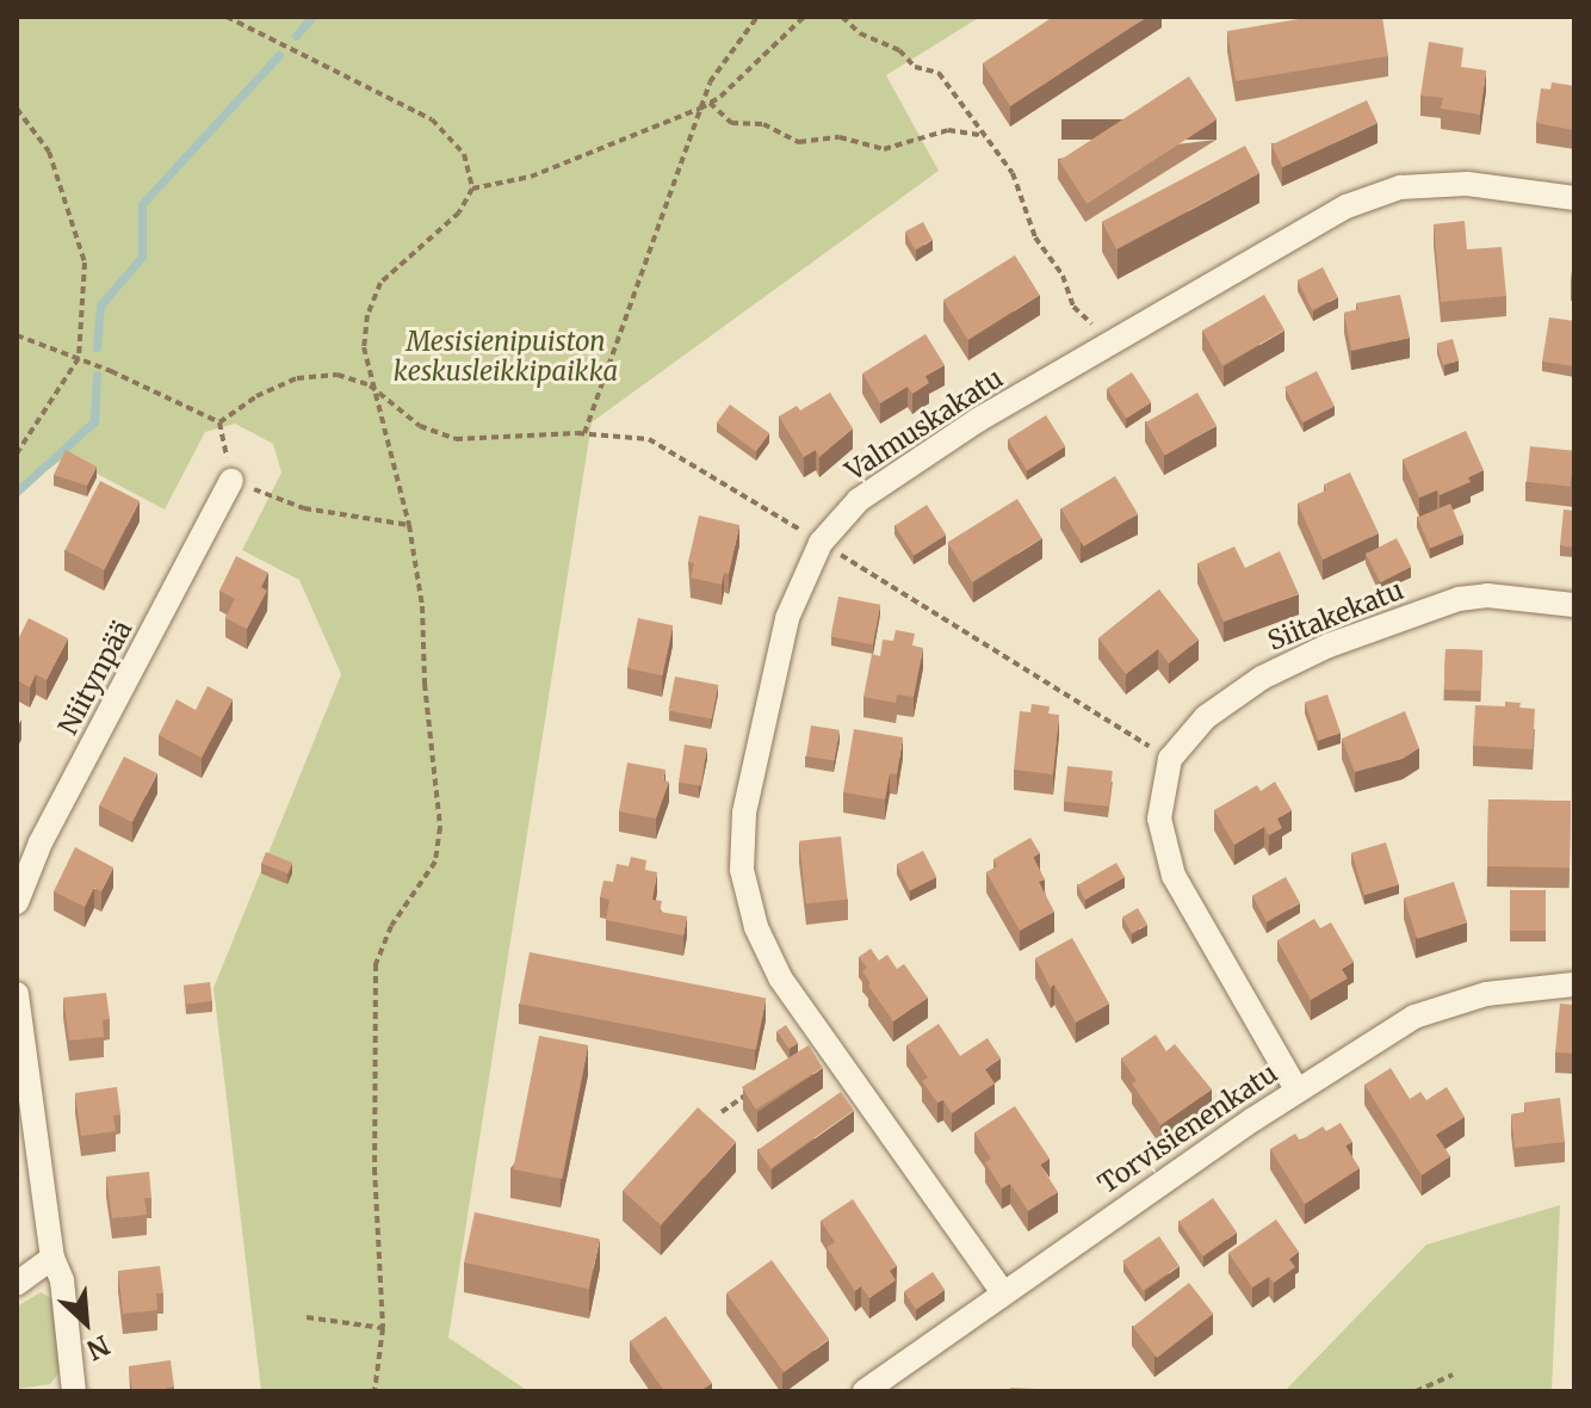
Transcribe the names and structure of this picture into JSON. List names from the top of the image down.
{
  "streets": {
    "street": [
      "Valmuskakatu",
      "Siitakekatu",
      "Niitynpää",
      "Torvisienenkatu"
    ]
  },
  "crossings": [
    ["Valmuskakatu", "Torvisienenkatu"]
  ],
  "parks": ["Mesisienipuiston keskusleikkipaikka"],
  "north": "bottom right"
}
